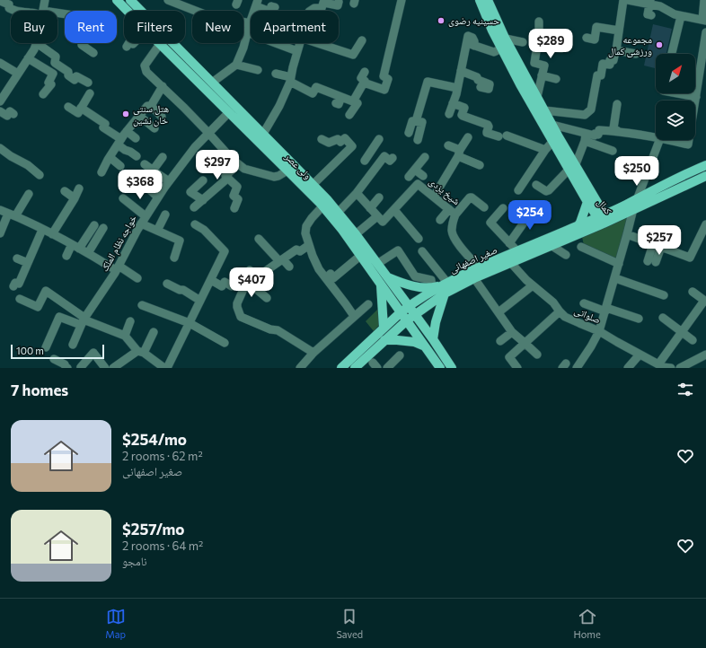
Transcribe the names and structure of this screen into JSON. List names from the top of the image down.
{
  "streets": {
    "main road": ["ولی عصر", "کمال", "صغیر اصفهانی"],
    "street": ["شیخ یزدی", "خواجه نظام الملک", "صلواتی"]
  },
  "crossings": [
    ["ولی عصر", "خواجه نظام الملک"],
    ["ولی عصر", "صغیر اصفهانی"],
    ["شیخ یزدی", "صغیر اصفهانی"],
    ["کمال", "صغیر اصفهانی"],
    ["صغیر اصفهانی", "صلواتی"]
  ],
  "places": ["حسینیه رضوی", "مجموعه ورزشی کمال", "هتل سنتی خان نشین"],
  "scale_bar": "100 m",
  "north": "top right",
  "page": {
    "chip": [
      "Buy",
      "Rent",
      "Filters",
      "New",
      "Apartment"
    ],
    "price": [
      "$289",
      "$297",
      "$250",
      "$368",
      "$254",
      "$257",
      "$407"
    ],
    "scale": "100 m",
    "heading": "7 homes",
    "list": [
      {
        "name": "$254/mo",
        "note": "2 rooms · 62 m² · صغیر اصفهانی"
      },
      {
        "name": "$257/mo",
        "note": "2 rooms · 64 m² · نامجو"
      }
    ],
    "tabs": ["Map", "Saved", "Home"]
  }
}
